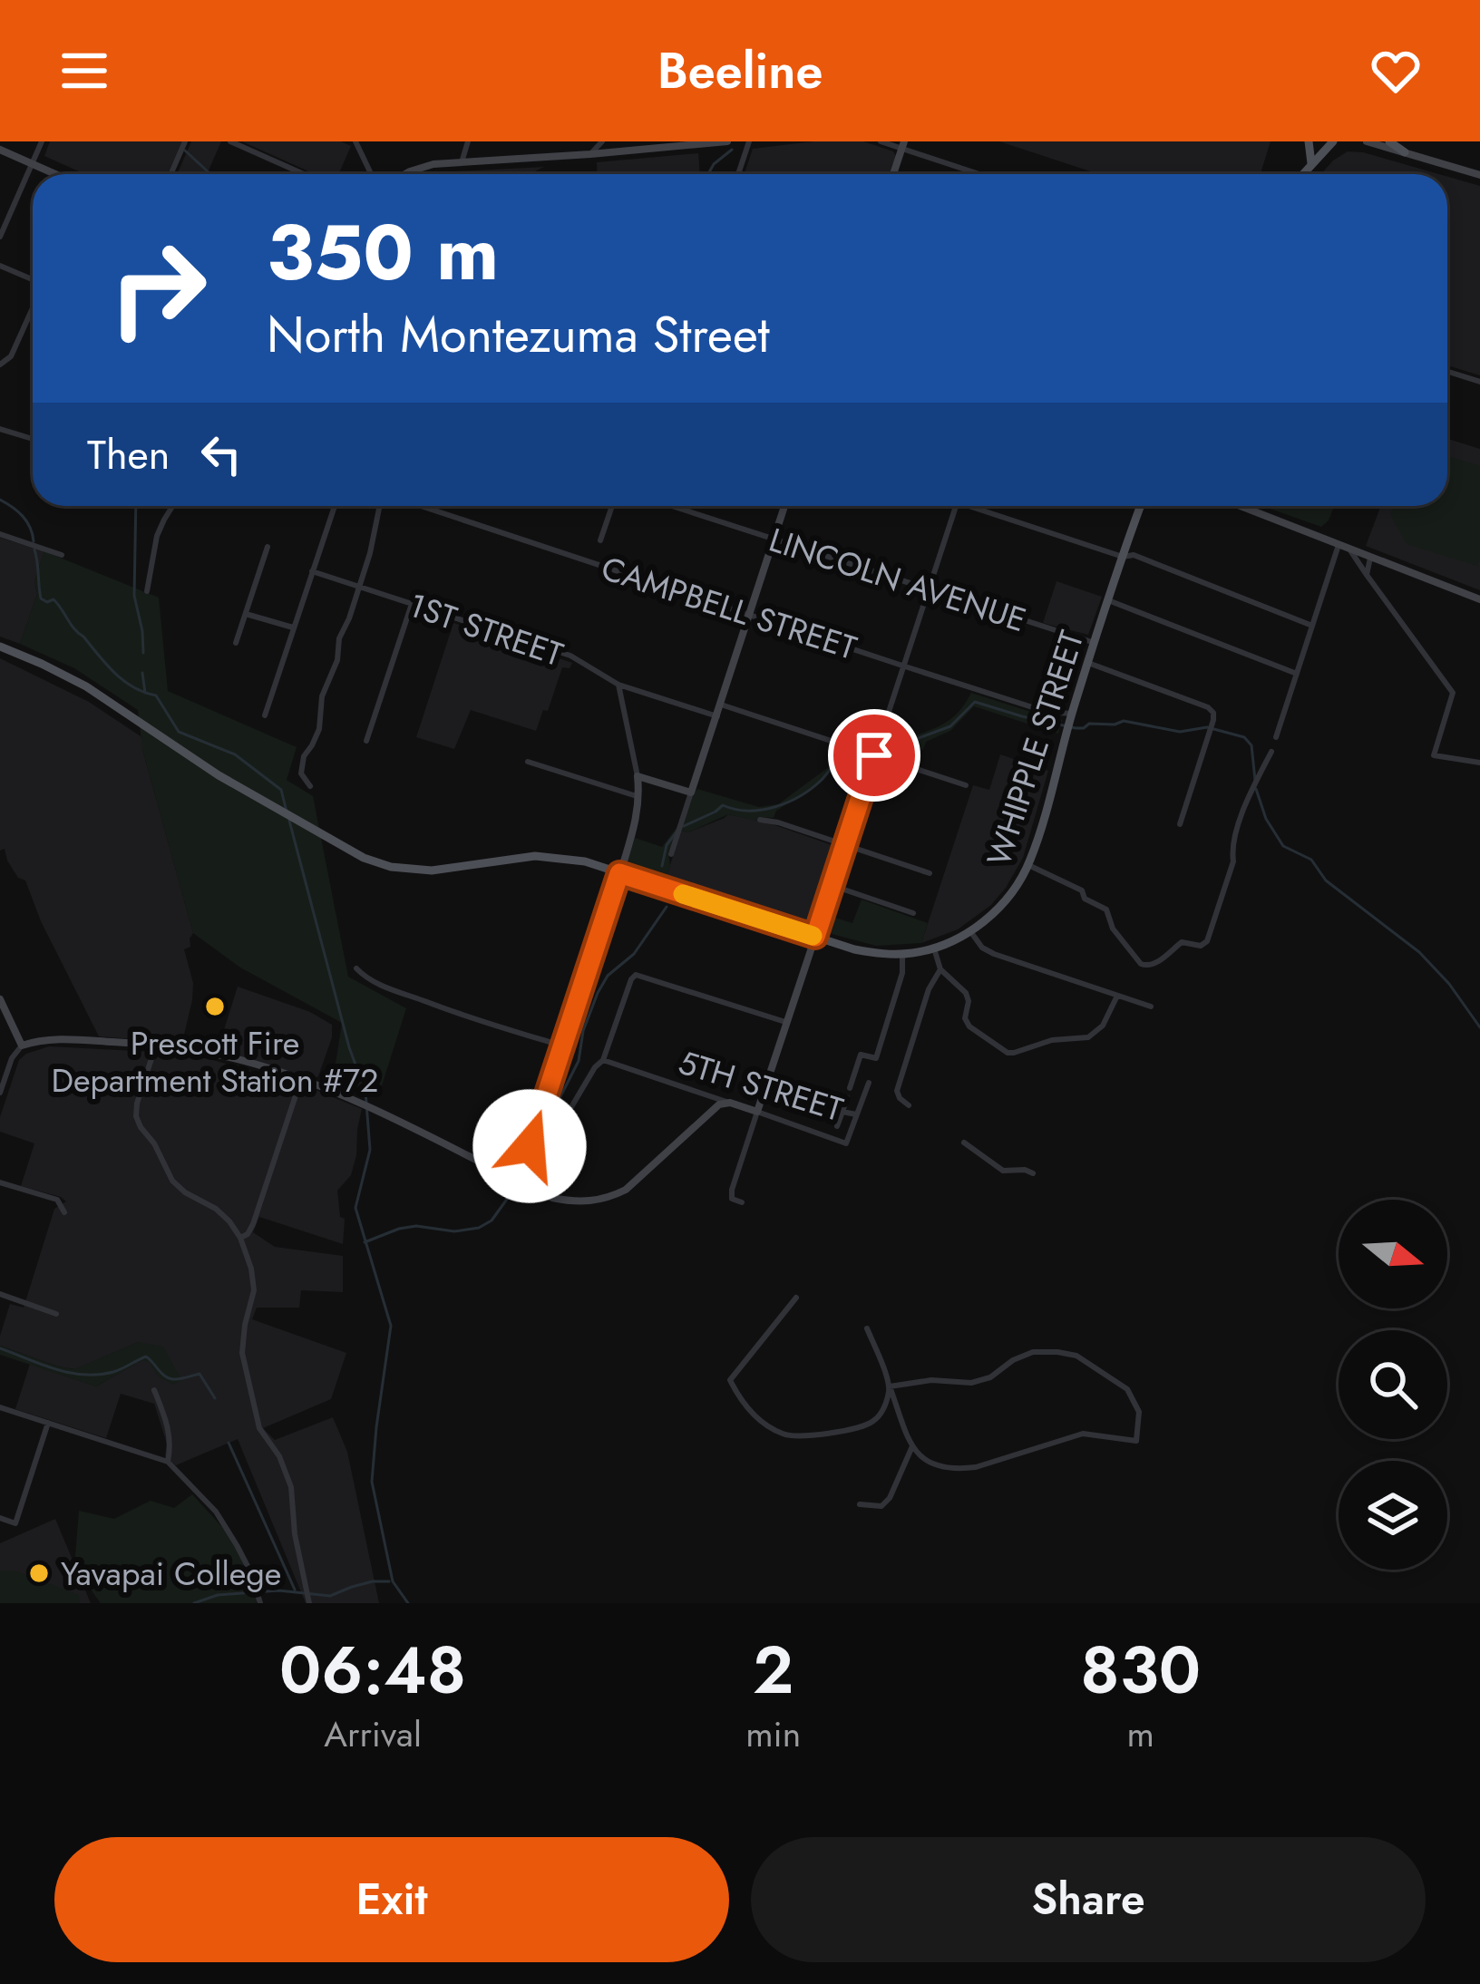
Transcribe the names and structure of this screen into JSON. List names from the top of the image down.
{
  "streets": {
    "main road": ["WHIPPLE STREET"],
    "street": [
      "LINCOLN AVENUE",
      "CAMPBELL STREET",
      "1ST STREET",
      "5TH STREET"
    ]
  },
  "crossings": [
    ["LINCOLN AVENUE", "WHIPPLE STREET"],
    ["CAMPBELL STREET", "WHIPPLE STREET"]
  ],
  "places": ["Prescott Fire Department Station #72", "Yavapai College"],
  "north": "right",
  "page": {
    "header": "Beeline",
    "turn": ["350 m", "North Montezuma Street"],
    "then": "Then",
    "eta": [
      "06:48",
      "Arrival",
      "2",
      "min",
      "830",
      "m"
    ],
    "buttons": ["Exit", "Share"]
  }
}
